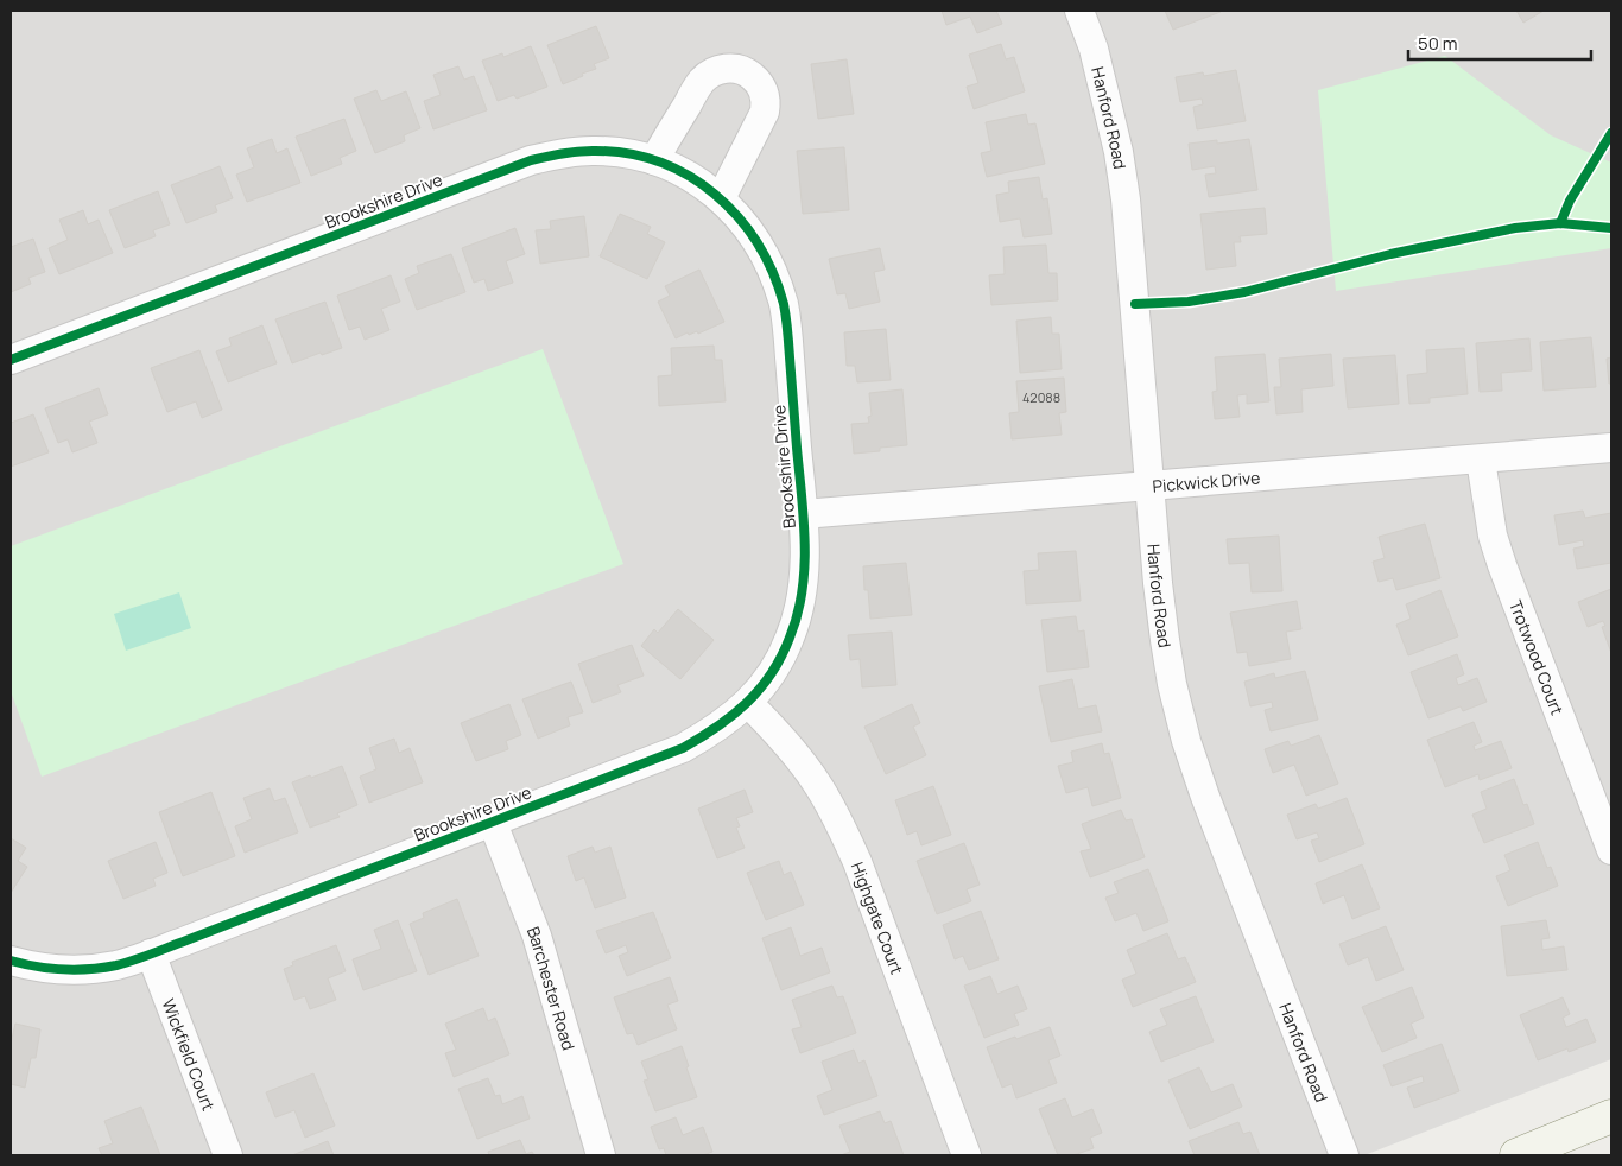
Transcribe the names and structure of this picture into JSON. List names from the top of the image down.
{
  "streets": {
    "street": [
      "Hanford Road",
      "Brookshire Drive",
      "Pickwick Drive",
      "Trotwood Court",
      "Highgate Court",
      "Barchester Road",
      "Wickfield Court"
    ]
  },
  "crossings": [
    ["Hanford Road", "Pickwick Drive"],
    ["Brookshire Drive", "Pickwick Drive"],
    ["Brookshire Drive", "Highgate Court"],
    ["Brookshire Drive", "Barchester Road"],
    ["Brookshire Drive", "Wickfield Court"],
    ["Pickwick Drive", "Trotwood Court"]
  ],
  "house_numbers": ["42088"],
  "scale_bar": "50 m"
}
